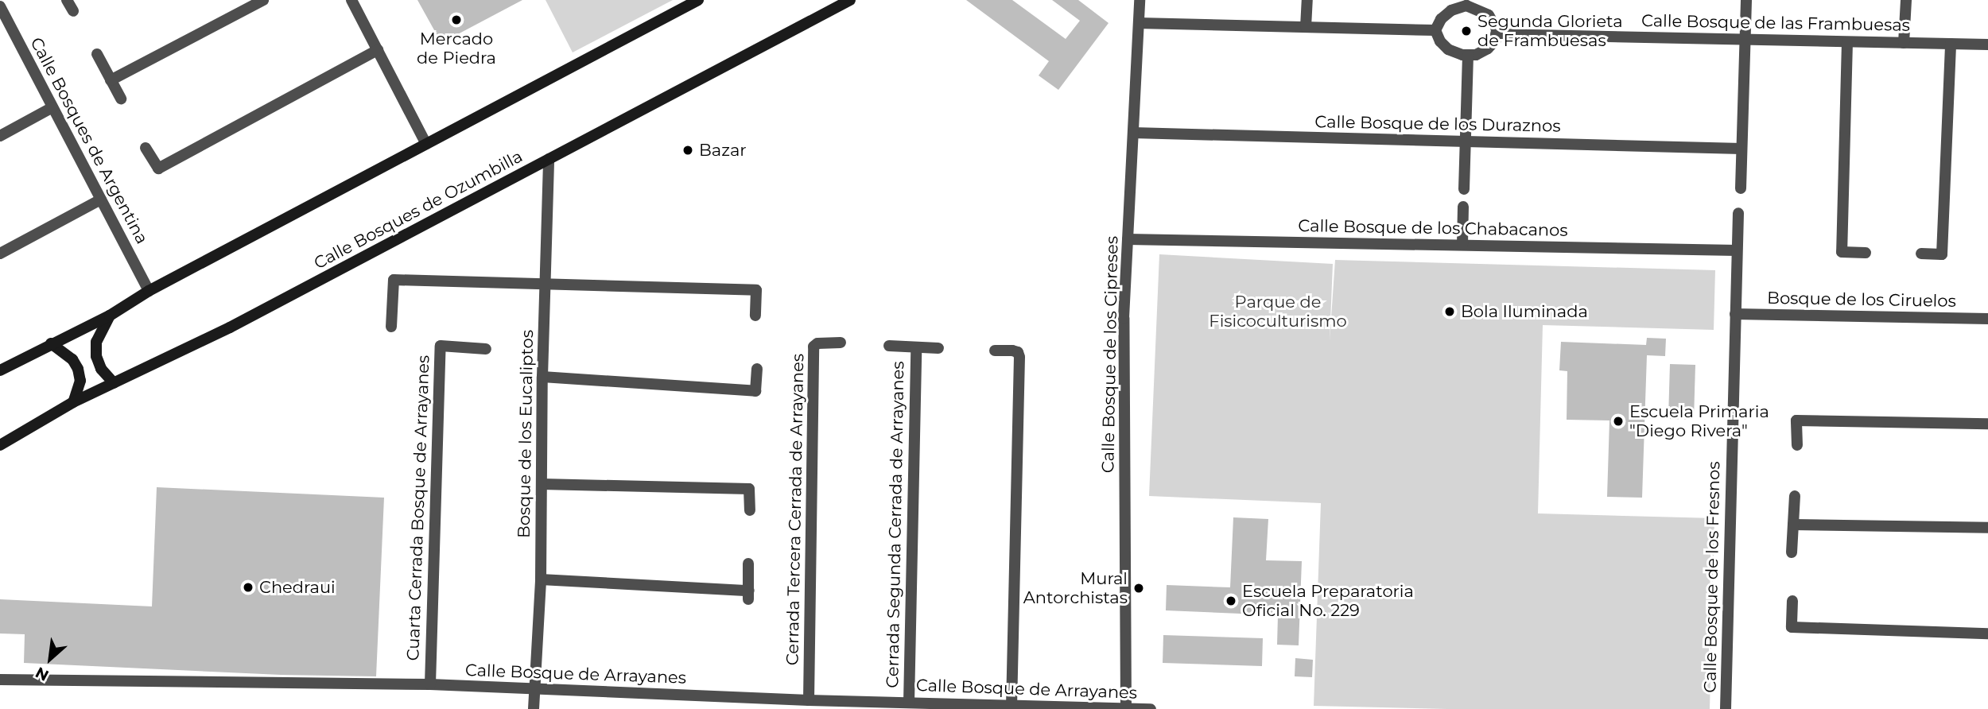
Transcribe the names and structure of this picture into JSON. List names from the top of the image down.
{
  "streets": {
    "main road": ["Calle Bosques de Ozumbilla"],
    "street": [
      "Calle Bosque de las Frambuesas",
      "Calle Bosque de los Duraznos",
      "Calle Bosques de Argentina",
      "Calle Bosque de los Chabacanos",
      "Bosque de los Ciruelos",
      "Calle Bosque de los Cipreses",
      "Bosque de los Eucaliptos",
      "Cuarta Cerrada Bosque de Arrayanes",
      "Cerrada Tercera Cerrada de Arrayanes",
      "Cerrada Segunda Cerrada de Arrayanes",
      "Calle Bosque de los Fresnos",
      "Calle Bosque de Arrayanes"
    ]
  },
  "crossings": [
    ["Calle Bosque de los Duraznos", "Calle Bosque de los Cipreses"],
    ["Calle Bosques de Ozumbilla", "Bosque de los Eucaliptos"],
    ["Calle Bosque de los Chabacanos", "Calle Bosque de los Cipreses"],
    ["Calle Bosque de los Chabacanos", "Calle Bosque de los Fresnos"],
    ["Bosque de los Ciruelos", "Calle Bosque de los Fresnos"],
    ["Calle Bosque de los Cipreses", "Calle Bosque de Arrayanes"],
    ["Bosque de los Eucaliptos", "Calle Bosque de Arrayanes"],
    ["Cuarta Cerrada Bosque de Arrayanes", "Calle Bosque de Arrayanes"],
    ["Cerrada Tercera Cerrada de Arrayanes", "Calle Bosque de Arrayanes"],
    ["Cerrada Segunda Cerrada de Arrayanes", "Calle Bosque de Arrayanes"]
  ],
  "parks": ["Parque de Fisicoculturismo"],
  "places": [
    "Mercado de Piedra",
    "Segunda Glorieta de Frambuesas",
    "Bazar",
    "Bola Iluminada",
    "Escuela Primaria \"Diego Rivera\"",
    "Chedraui",
    "Mural Antorchistas",
    "Escuela Preparatoria Oficial No. 229"
  ],
  "north": "bottom left"
}
